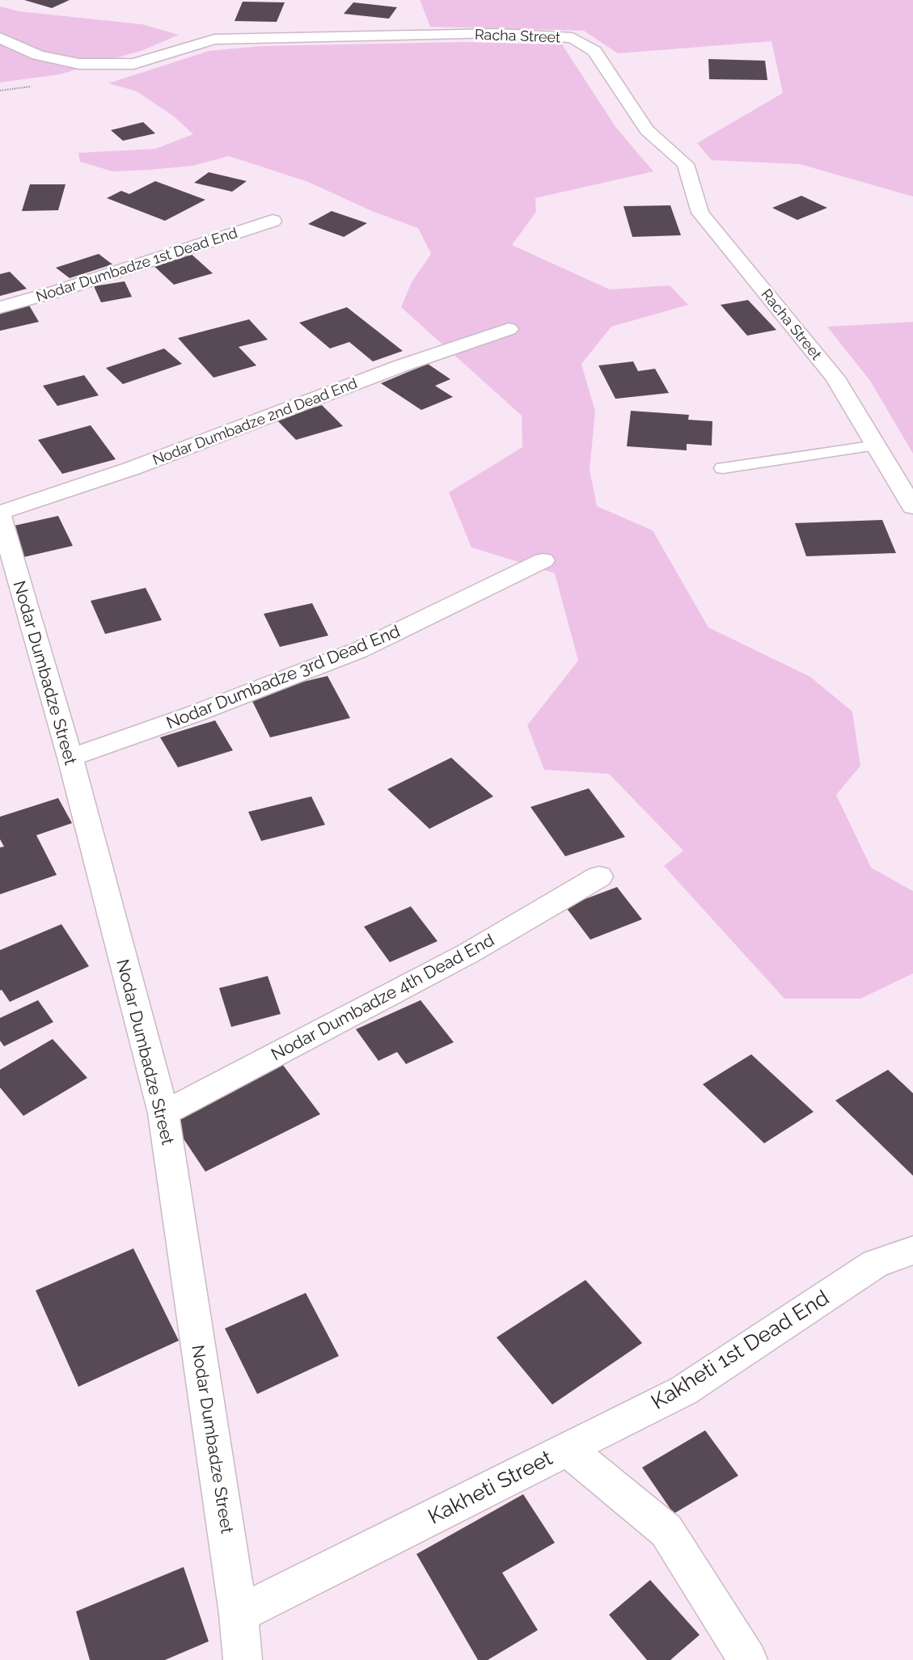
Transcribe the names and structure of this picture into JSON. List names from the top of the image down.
{
  "streets": {
    "street": [
      "Racha Street",
      "Nodar Dumbadze 1st Dead End",
      "Nodar Dumbadze 2nd Dead End",
      "Nodar Dumbadze Street",
      "Nodar Dumbadze 3rd Dead End",
      "Nodar Dumbadze 4th Dead End",
      "Kakheti 1st Dead End",
      "Kakheti Street"
    ]
  },
  "crossings": [
    ["Nodar Dumbadze 2nd Dead End", "Nodar Dumbadze Street"],
    ["Nodar Dumbadze Street", "Nodar Dumbadze 3rd Dead End"],
    ["Nodar Dumbadze Street", "Nodar Dumbadze 4th Dead End"],
    ["Nodar Dumbadze Street", "Kakheti Street"],
    ["Kakheti 1st Dead End", "Kakheti Street"]
  ]
}
